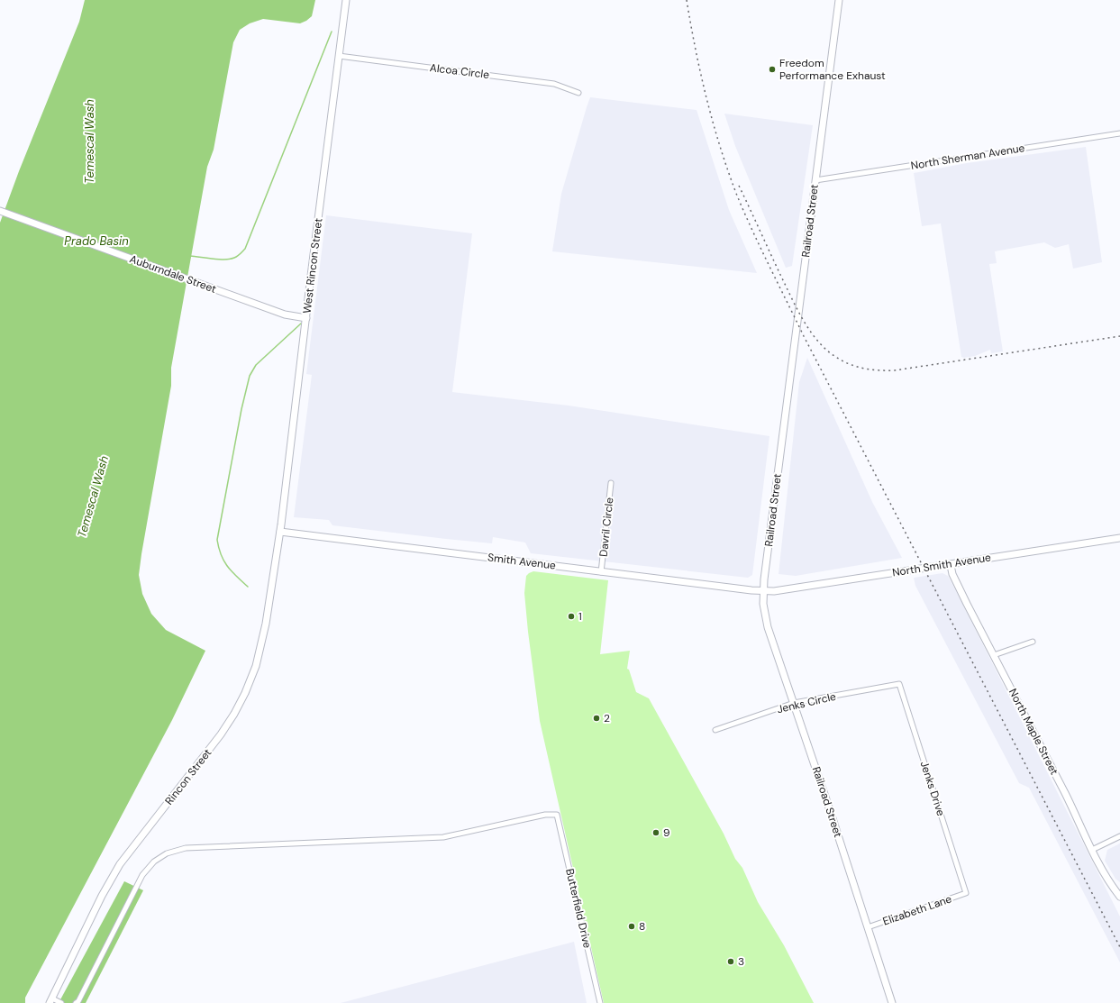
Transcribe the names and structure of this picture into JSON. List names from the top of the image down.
{
  "streets": {
    "main road": [
      "Railroad Street",
      "West Rincon Street",
      "Auburndale Street",
      "Smith Avenue",
      "North Smith Avenue",
      "North Maple Street",
      "Rincon Street"
    ],
    "street": [
      "Alcoa Circle",
      "North Sherman Avenue",
      "Davril Circle",
      "Jenks Circle",
      "Jenks Drive",
      "Butterfield Drive",
      "Elizabeth Lane"
    ]
  },
  "crossings": [
    ["Alcoa Circle", "West Rincon Street"],
    ["North Sherman Avenue", "Railroad Street"],
    ["Railroad Street", "Smith Avenue"],
    ["Railroad Street", "North Smith Avenue"],
    ["Railroad Street", "Jenks Circle"],
    ["Railroad Street", "Elizabeth Lane"],
    ["West Rincon Street", "Auburndale Street"],
    ["West Rincon Street", "Smith Avenue"],
    ["West Rincon Street", "Rincon Street"],
    ["Davril Circle", "Smith Avenue"],
    ["Smith Avenue", "North Smith Avenue"],
    ["Smith Avenue", "Rincon Street"],
    ["North Smith Avenue", "North Maple Street"],
    ["Jenks Circle", "Jenks Drive"],
    ["Jenks Drive", "Elizabeth Lane"]
  ],
  "water": ["Temescal Wash", "Prado Basin"],
  "places": [
    "Freedom Performance Exhaust",
    "1",
    "2",
    "9",
    "8",
    "3"
  ]
}
